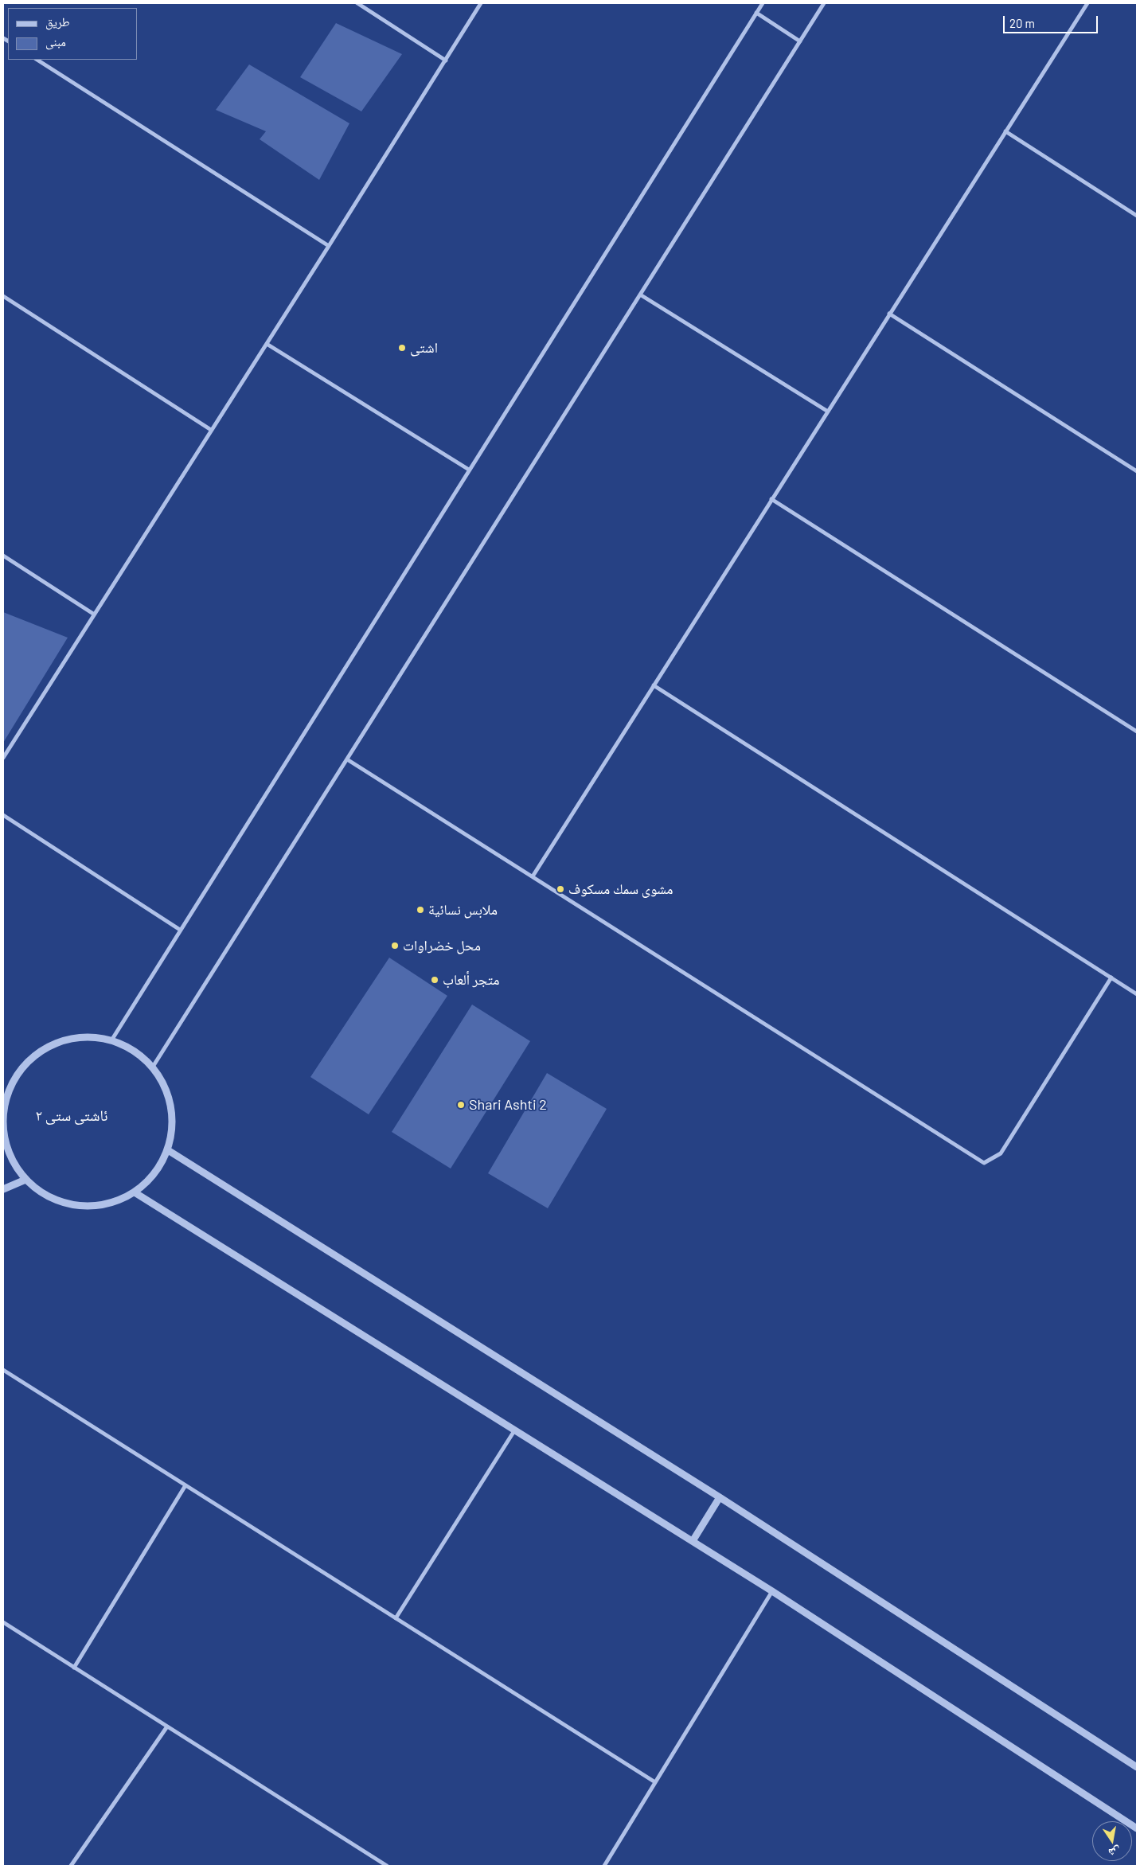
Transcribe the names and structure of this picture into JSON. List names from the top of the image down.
{
  "districts": ["ئاشتی ستی ٢"],
  "places": [
    "اشتی",
    "مشوى سمك مسكوف",
    "ملابس نسائية",
    "محل خضراوات",
    "متجر ألعاب",
    "Shari Ashti 2"
  ],
  "legend": ["طريق", "مبنى"],
  "scale_bar": "20 m",
  "north": "bottom"
}
